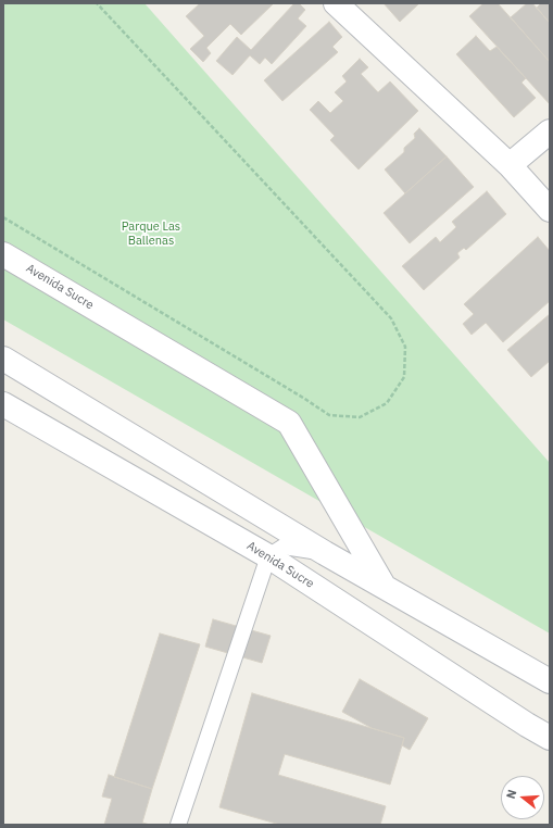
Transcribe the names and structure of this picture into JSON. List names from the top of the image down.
{
  "streets": {
    "street": ["Avenida Sucre"]
  },
  "parks": ["Parque Las Ballenas"],
  "north": "left"
}
